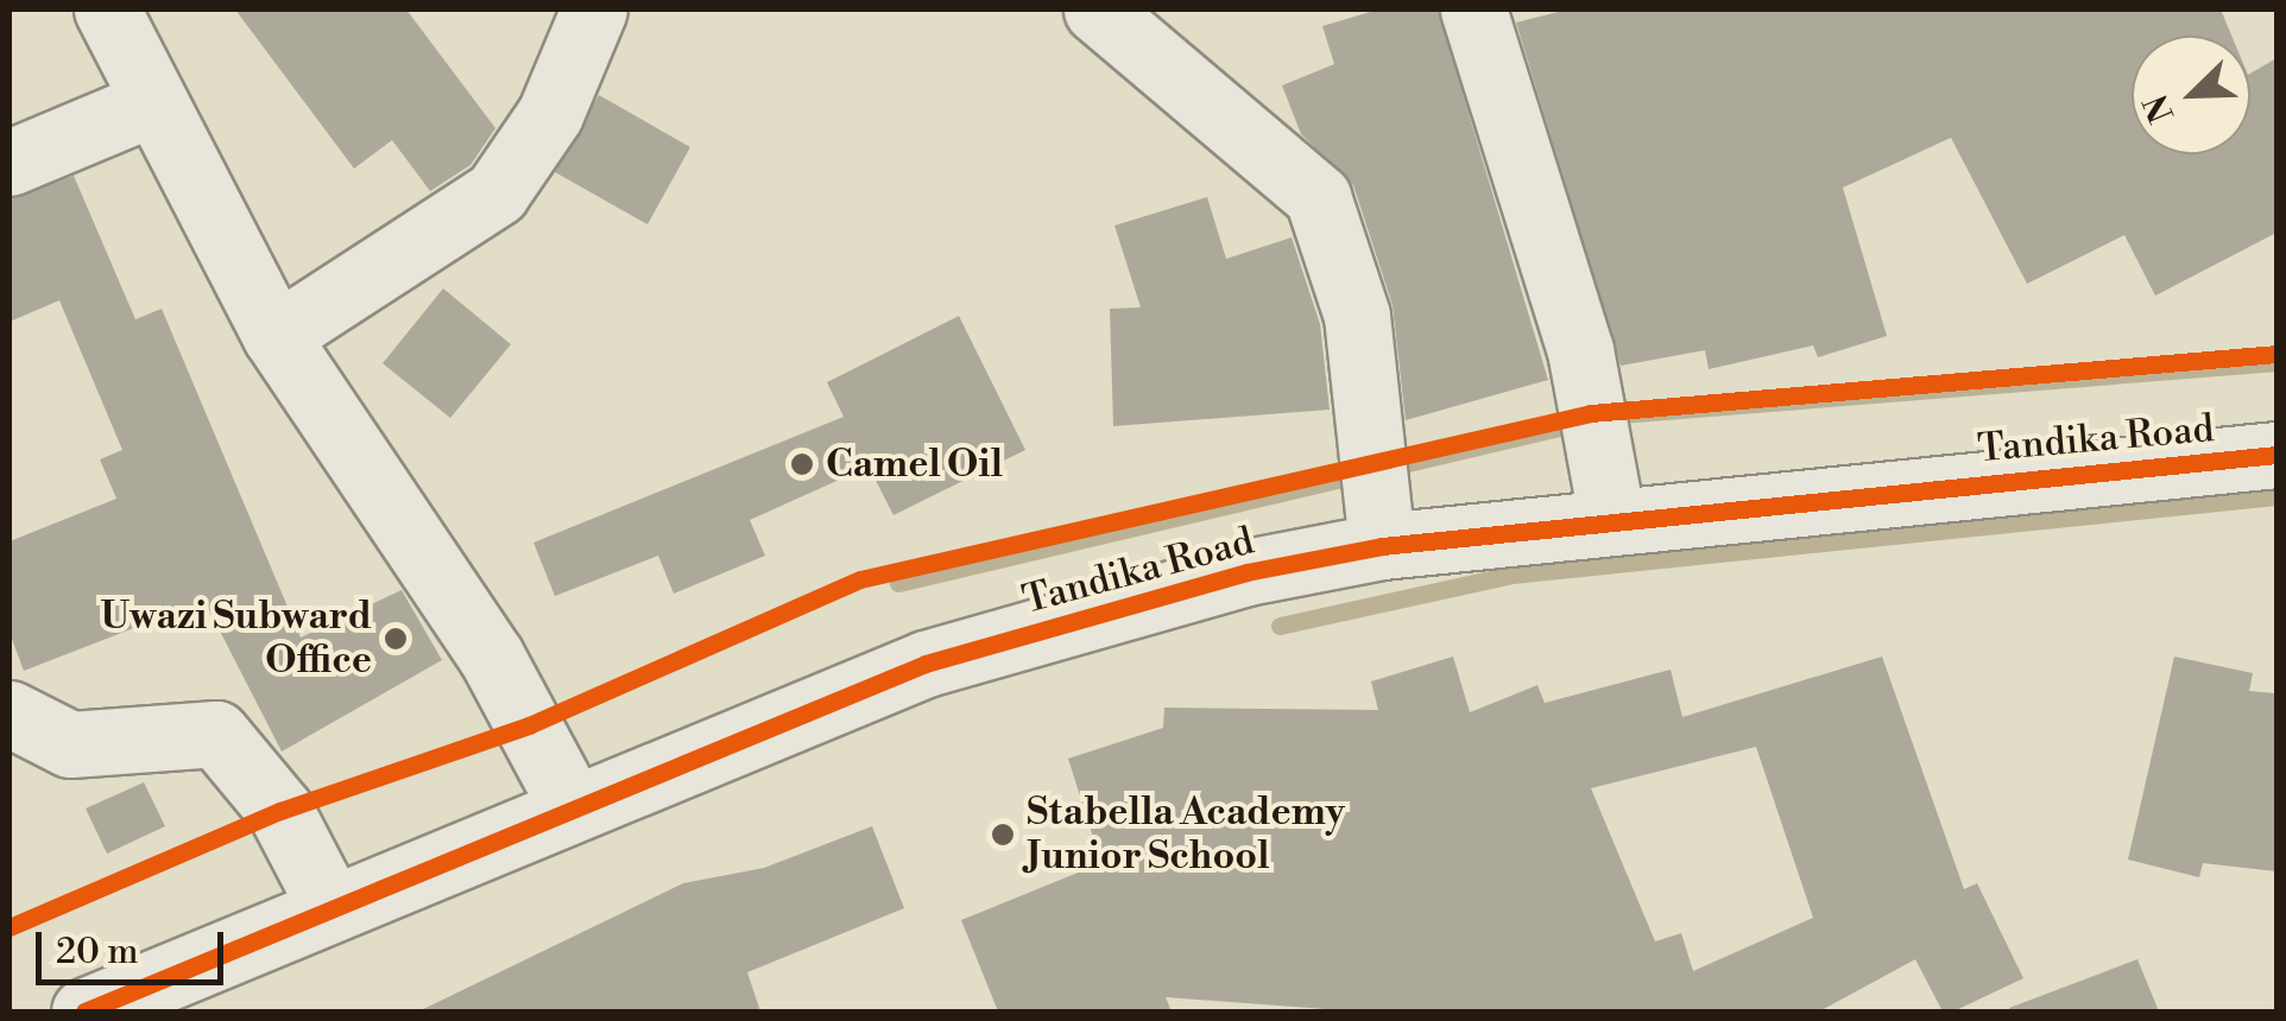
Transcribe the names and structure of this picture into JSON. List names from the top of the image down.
{
  "streets": {
    "street": ["Tandika Road"]
  },
  "places": ["Camel Oil", "Uwazi Subward Office", "Stabella Academy Junior School"],
  "scale_bar": "20 m",
  "north": "bottom left"
}
